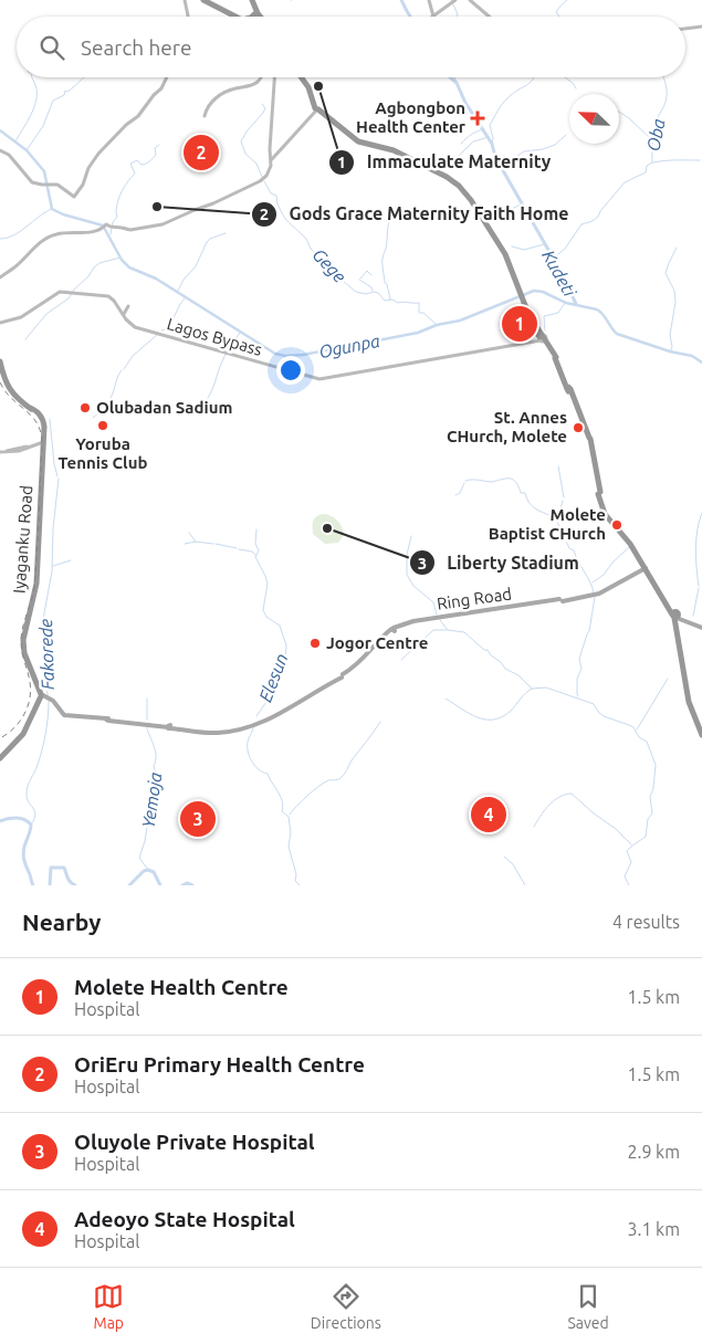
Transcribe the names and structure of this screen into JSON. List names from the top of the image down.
{
  "streets": {
    "highway": ["Iyaganku Road"],
    "main road": ["Lagos Bypass", "Ring Road"]
  },
  "crossings": [
    ["Iyaganku Road", "Ring Road"]
  ],
  "water": [
    "Oba",
    "Gege",
    "Kudeti",
    "Ogunpa",
    "Fakorede",
    "Elesun",
    "Yemoja"
  ],
  "places": {
    "other": [
      "Immaculate Maternity",
      "Gods Grace Maternity Faith Home",
      "Olubadan Sadium",
      "Yoruba Tennis Club",
      "St. Annes CHurch, Molete",
      "Molete Baptist CHurch",
      "Liberty Stadium",
      "Jogor Centre"
    ],
    "health": ["Agbongbon Health Center"]
  },
  "north": "top left",
  "page": {
    "search": "Search here",
    "pins": [
      "2",
      "1",
      "4",
      "3"
    ],
    "heading": ["Nearby", "4 results"],
    "list": [
      {
        "mark": "1",
        "name": "Molete Health Centre",
        "note": "Hospital",
        "value": "1.5 km"
      },
      {
        "mark": "2",
        "name": "OriEru Primary Health Centre",
        "note": "Hospital",
        "value": "1.5 km"
      },
      {
        "mark": "3",
        "name": "Oluyole Private Hospital",
        "note": "Hospital",
        "value": "2.9 km"
      },
      {
        "mark": "4",
        "name": "Adeoyo State Hospital",
        "note": "Hospital",
        "value": "3.1 km"
      }
    ],
    "nav": ["Map", "Directions", "Saved"]
  }
}
